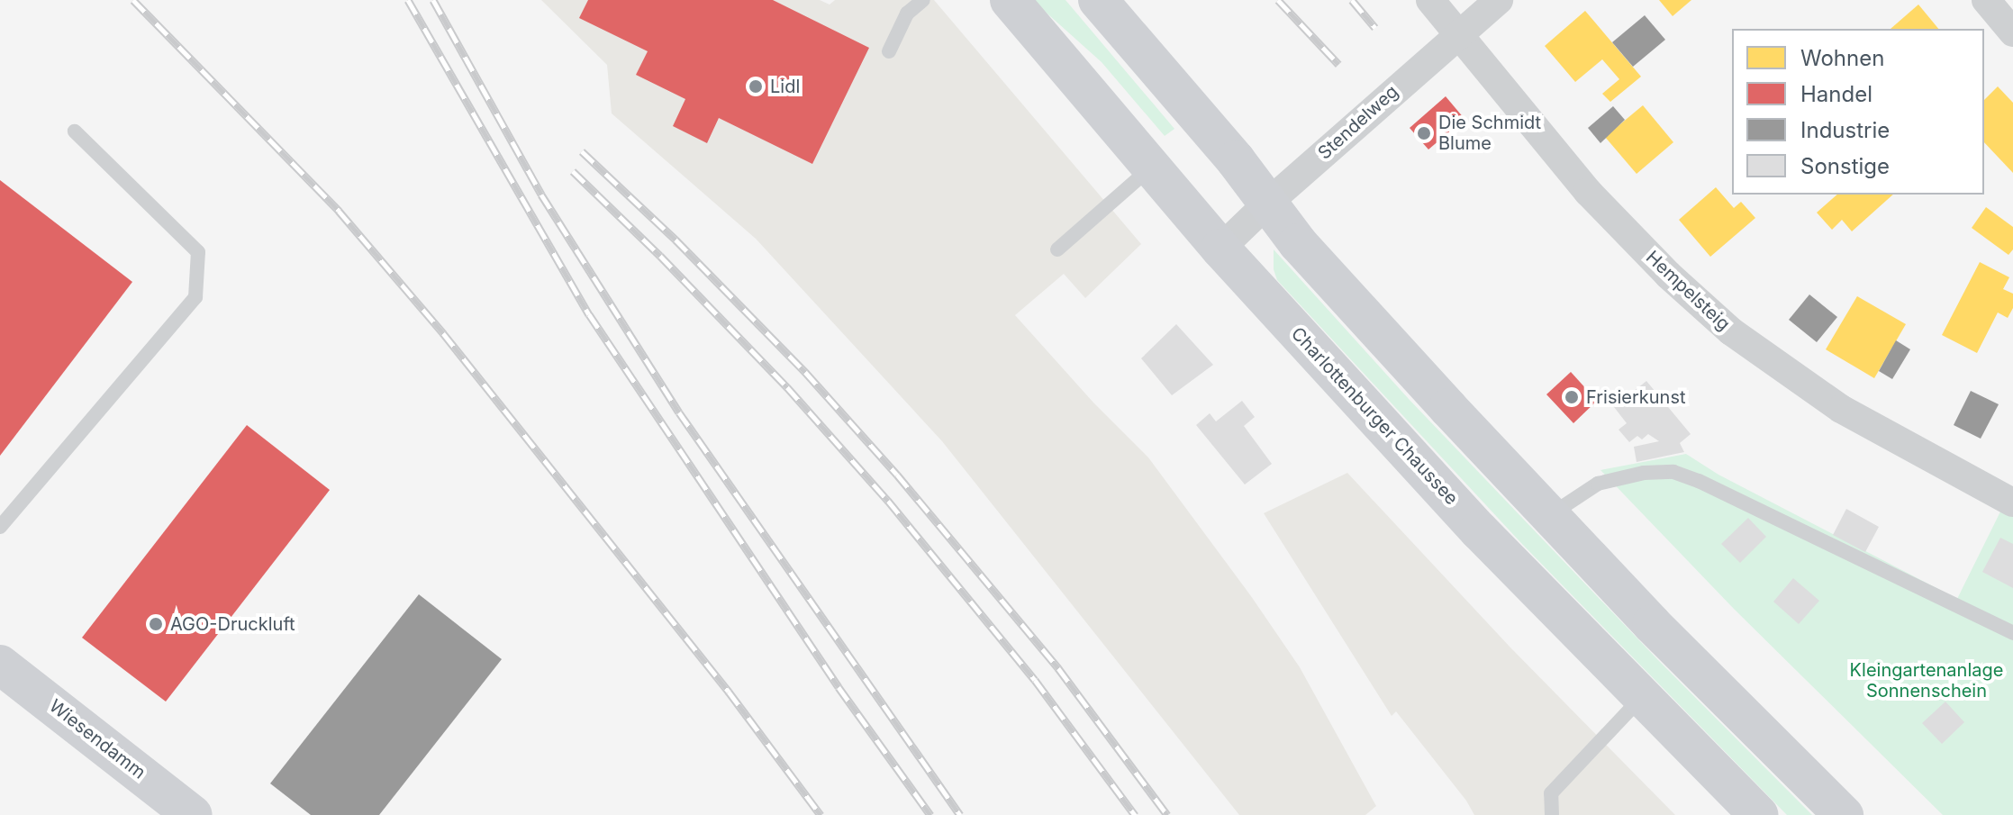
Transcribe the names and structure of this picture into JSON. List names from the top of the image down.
{
  "streets": {
    "main road": ["Charlottenburger Chaussee", "Wiesendamm"],
    "street": ["Stendelweg", "Hempelsteig"]
  },
  "crossings": [
    ["Stendelweg", "Hempelsteig"],
    ["Stendelweg", "Charlottenburger Chaussee"]
  ],
  "parks": ["Kleingartenanlage Sonnenschein"],
  "places": [
    "Lidl",
    "Die Schmidt Blume",
    "Frisierkunst",
    "AGO-Druckluft"
  ],
  "legend": [
    "Wohnen",
    "Handel",
    "Industrie",
    "Sonstige"
  ]
}
